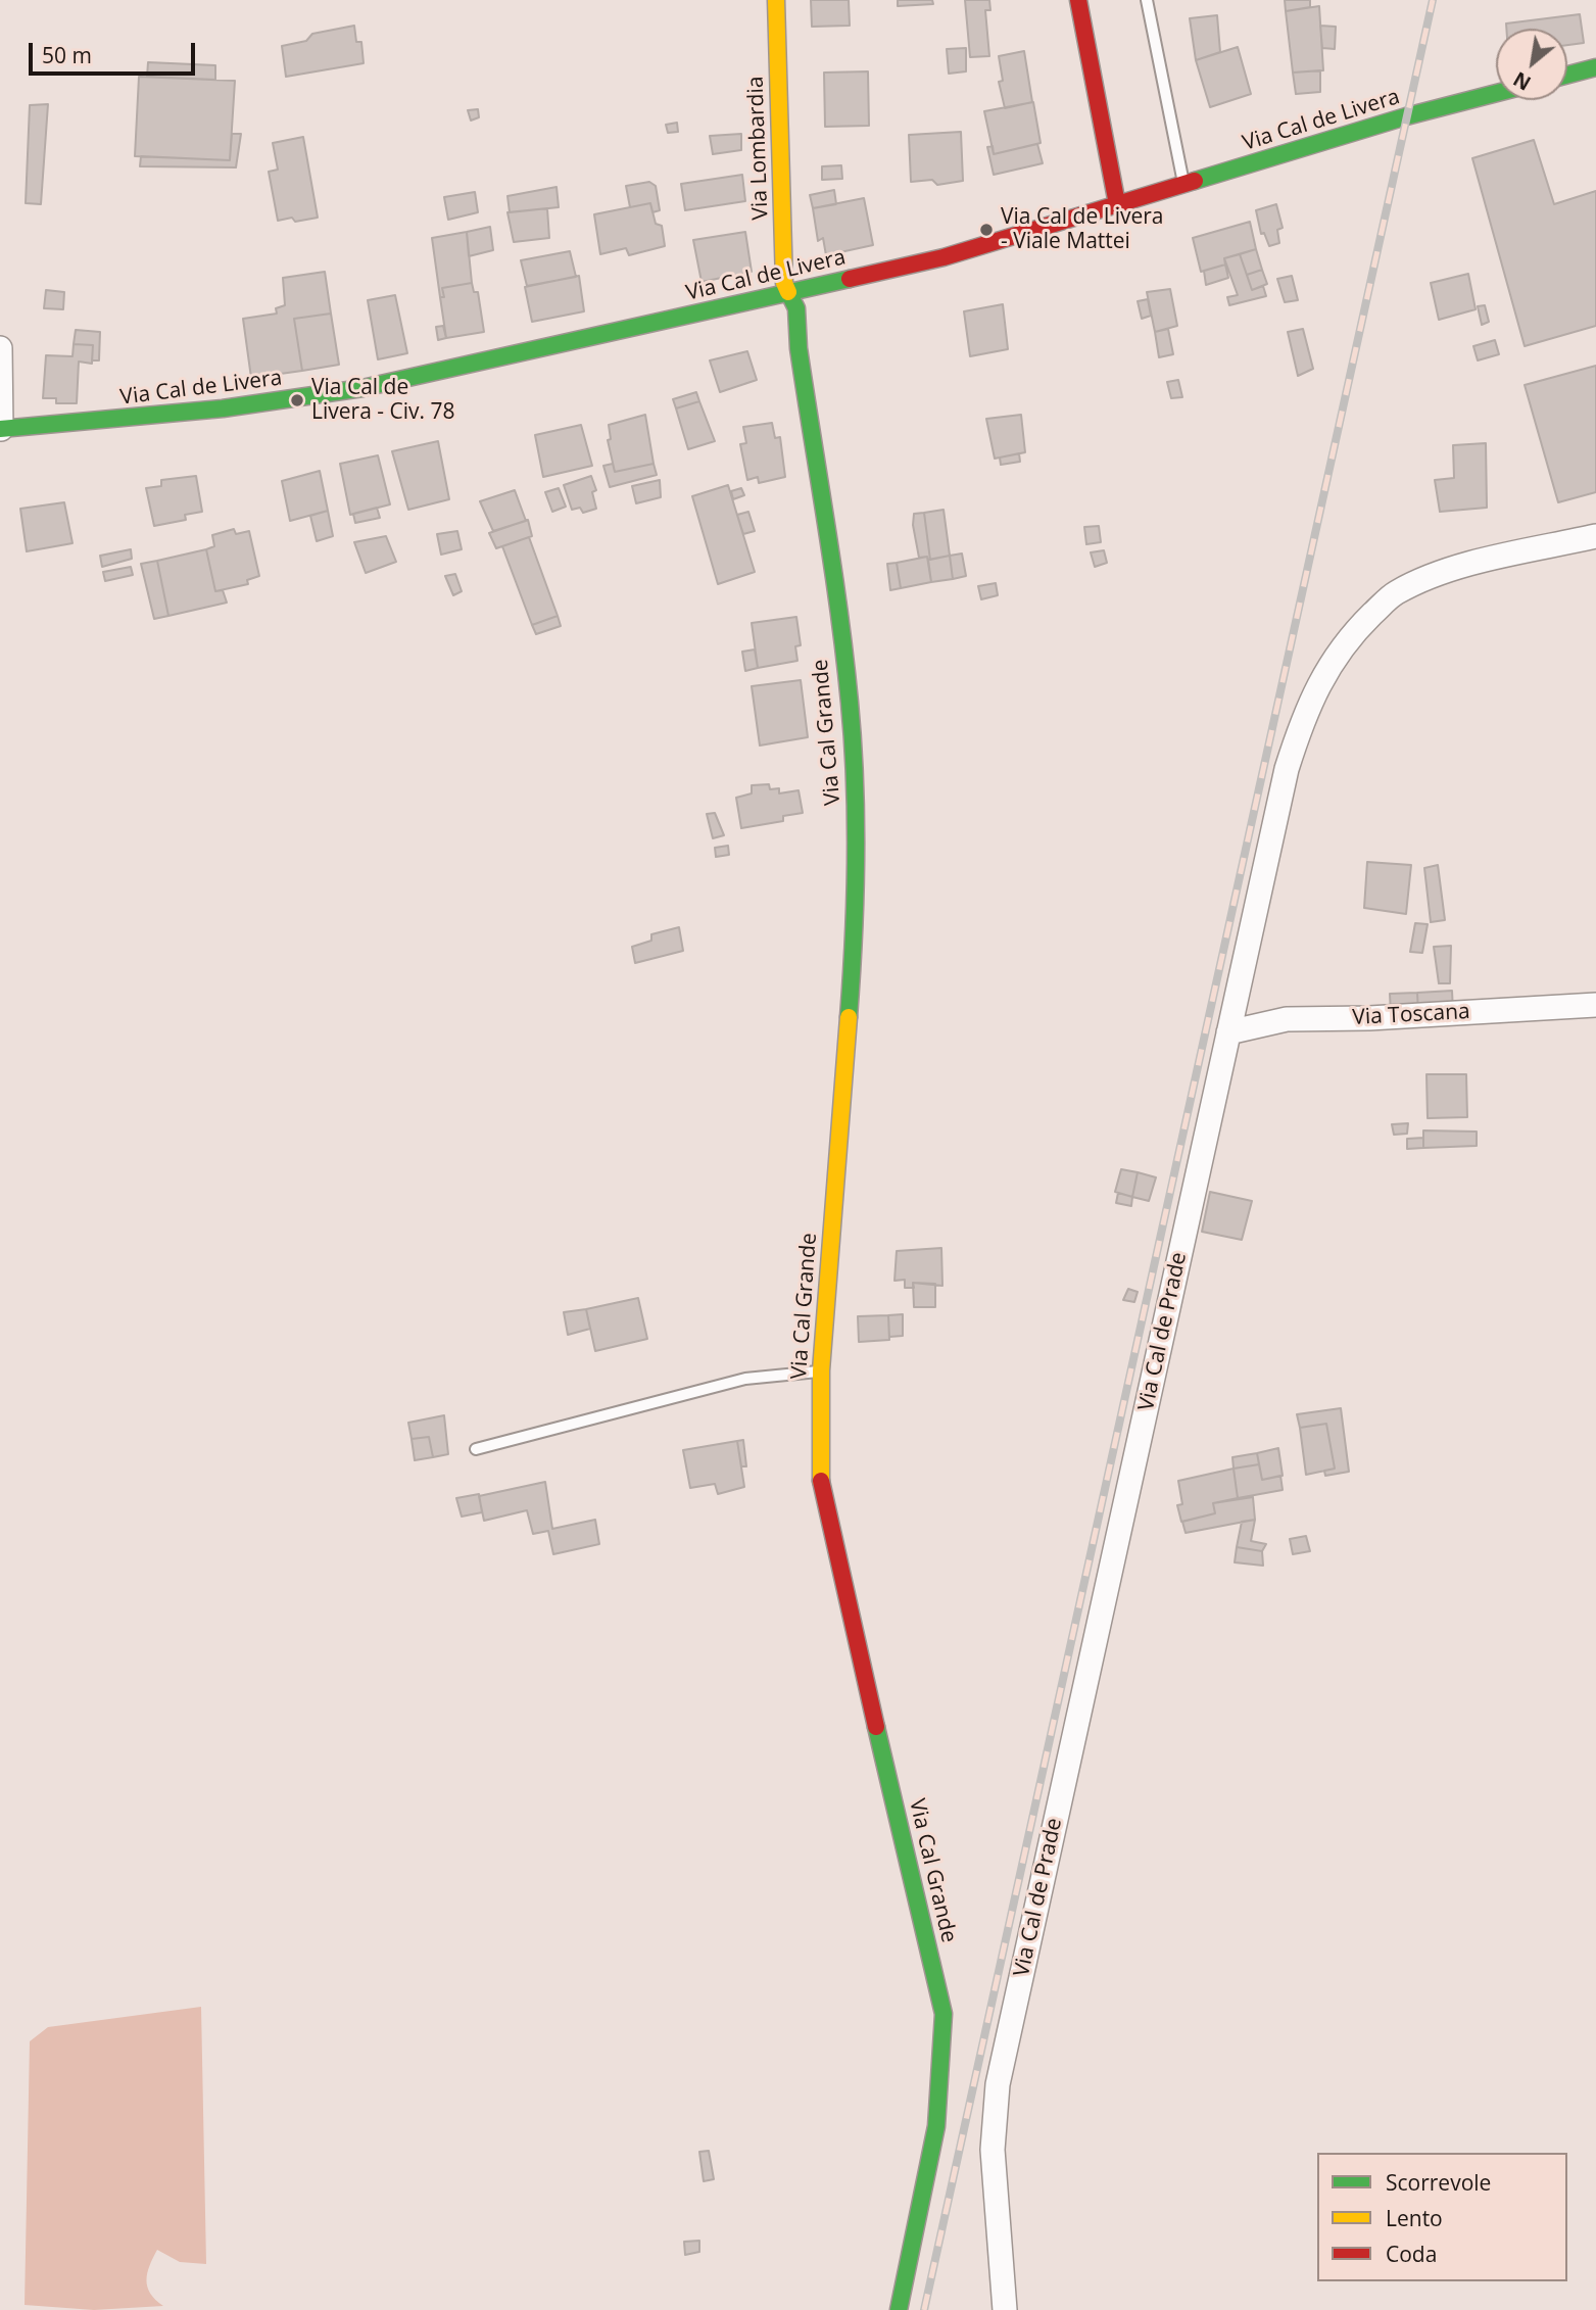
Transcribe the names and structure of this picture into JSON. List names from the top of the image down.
{
  "streets": {
    "street": [
      "Via Cal de Livera",
      "Via Lombardia",
      "Via Cal Grande",
      "Via Toscana",
      "Via Cal de Prade"
    ]
  },
  "crossings": [
    ["Via Cal de Livera", "Via Lombardia"],
    ["Via Cal de Livera", "Via Cal Grande"],
    ["Via Lombardia", "Via Cal Grande"],
    ["Via Toscana", "Via Cal de Prade"]
  ],
  "places": ["Via Cal de Livera - Viale Mattei", "Via Cal de Livera - Civ. 78"],
  "legend": ["Scorrevole", "Lento", "Coda"],
  "scale_bar": "50 m",
  "north": "bottom left"
}
